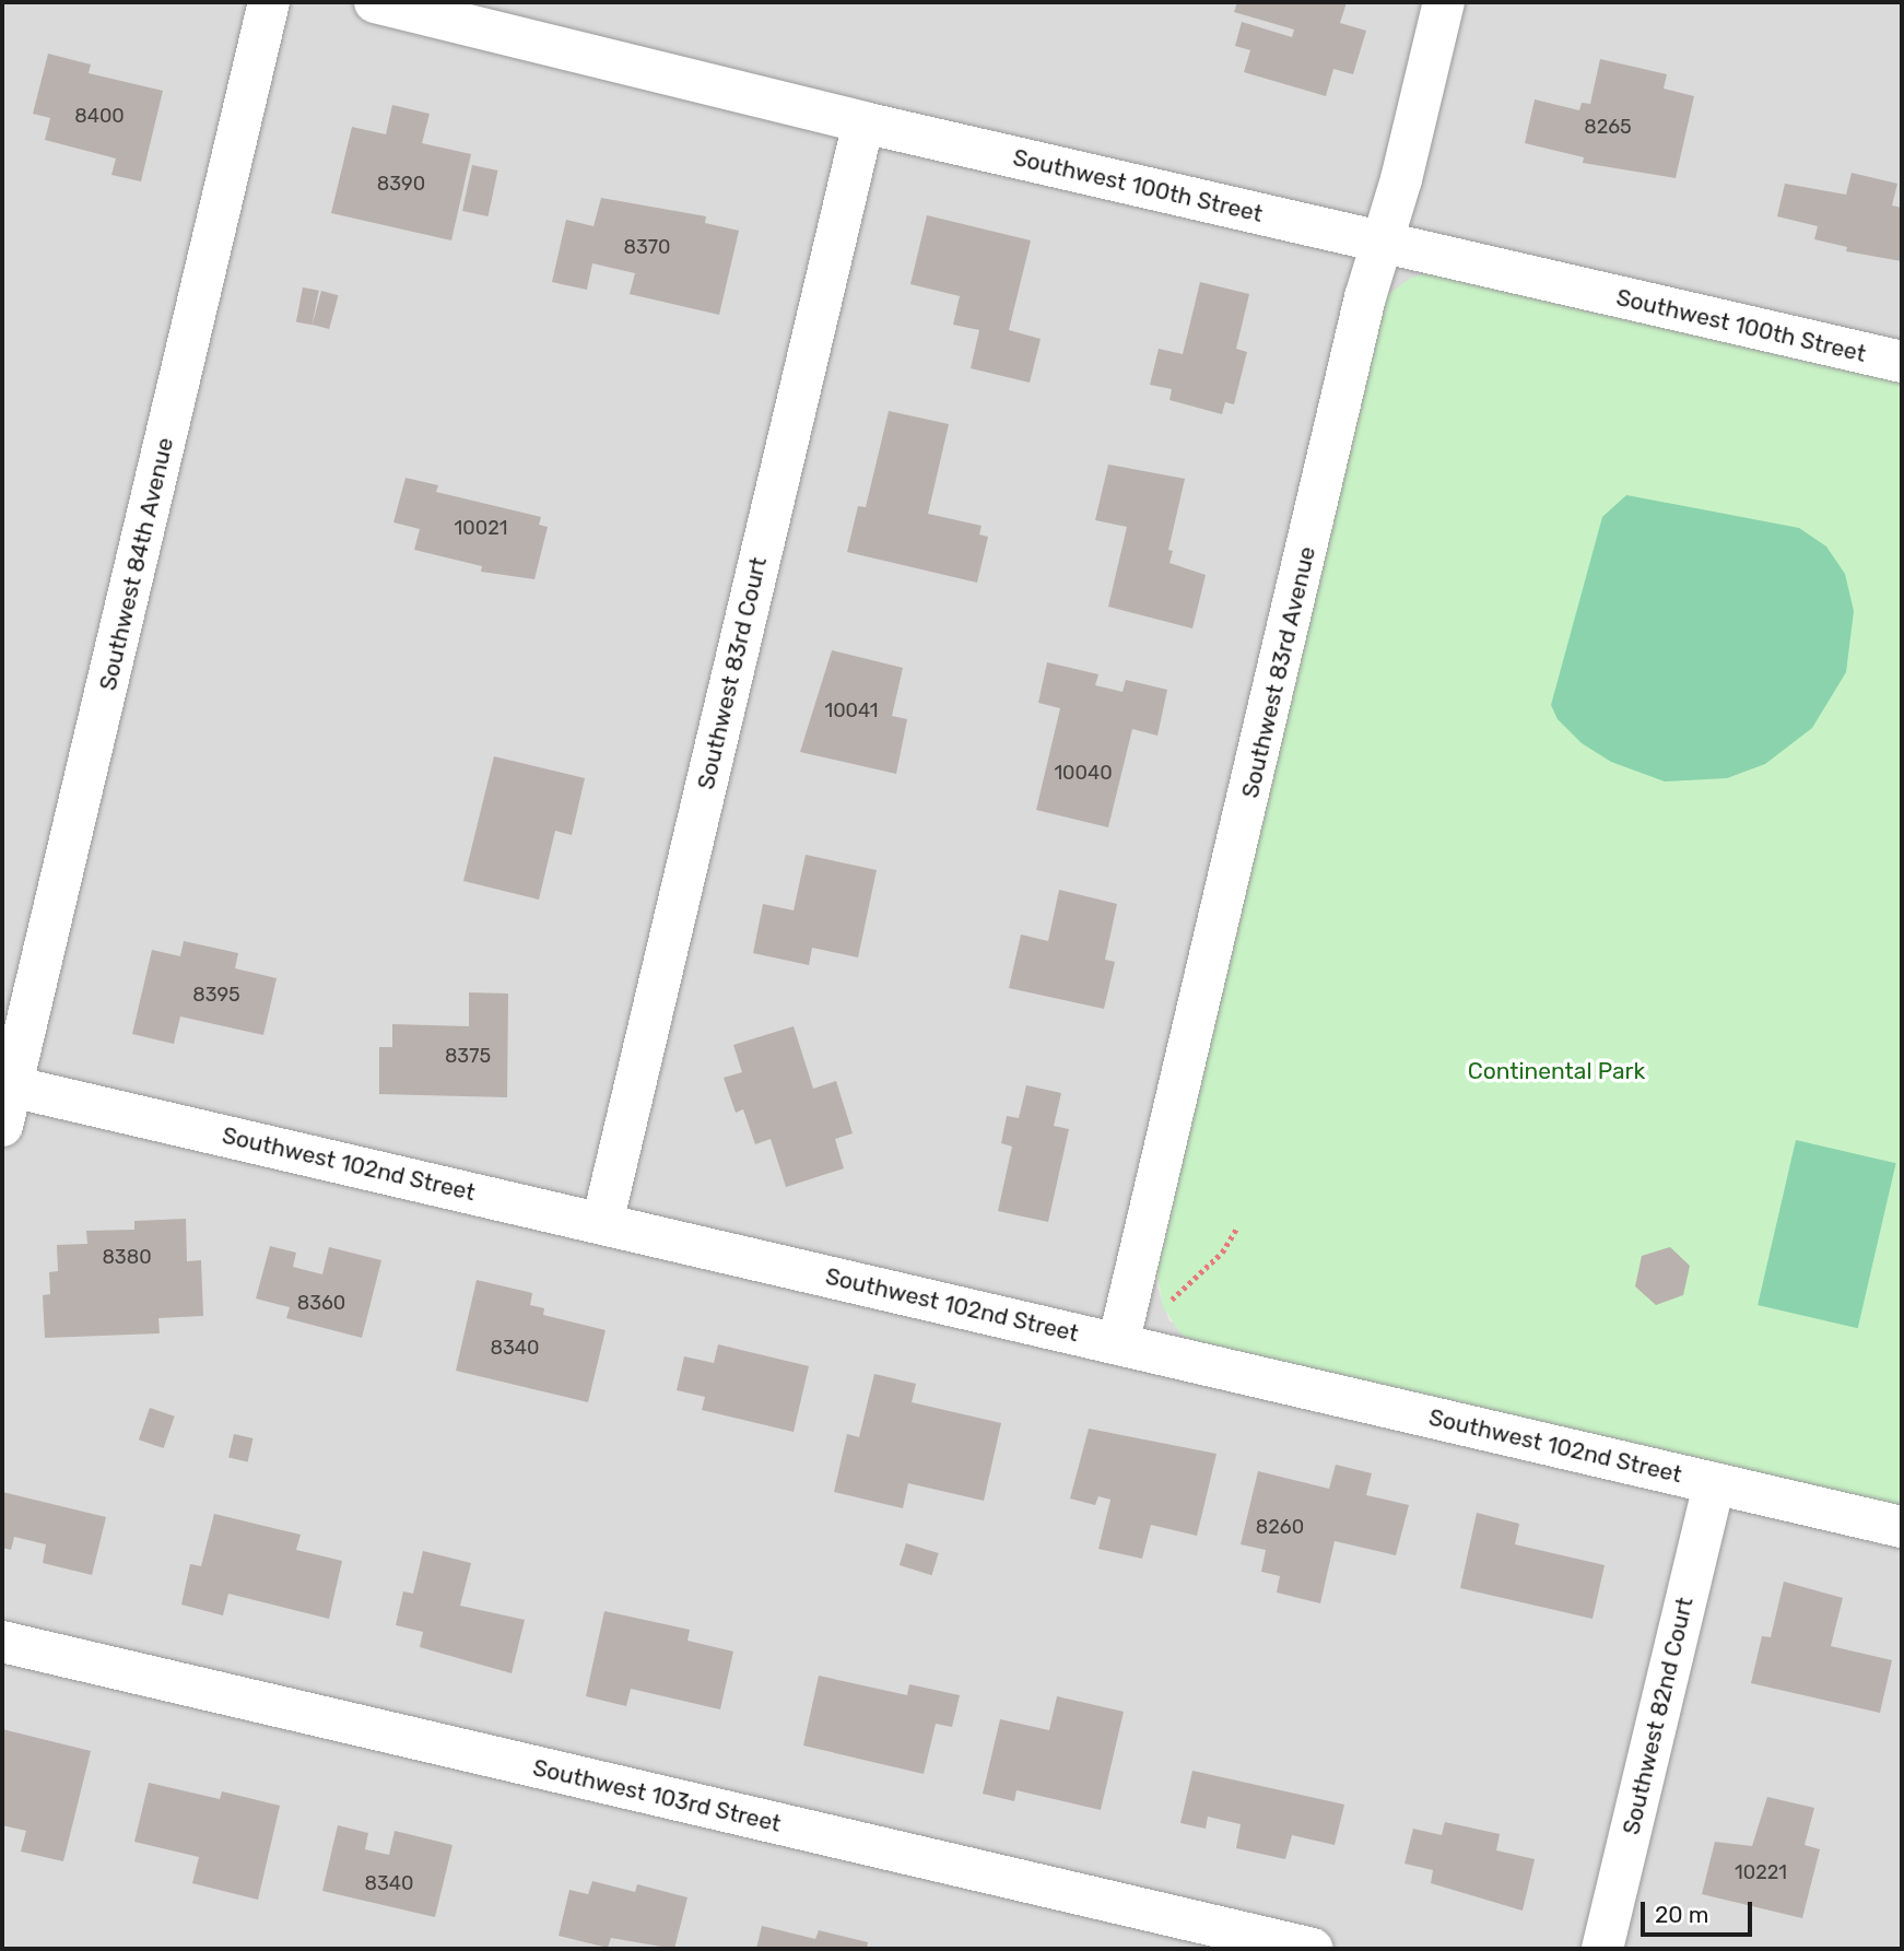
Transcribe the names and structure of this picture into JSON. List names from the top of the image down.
{
  "streets": {
    "street": [
      "Southwest 100th Street",
      "Southwest 84th Avenue",
      "Southwest 83rd Avenue",
      "Southwest 83rd Court",
      "Southwest 102nd Street",
      "Southwest 82nd Court",
      "Southwest 103rd Street"
    ]
  },
  "crossings": [
    ["Southwest 100th Street", "Southwest 83rd Avenue"],
    ["Southwest 100th Street", "Southwest 83rd Court"],
    ["Southwest 84th Avenue", "Southwest 102nd Street"],
    ["Southwest 83rd Avenue", "Southwest 102nd Street"],
    ["Southwest 83rd Court", "Southwest 102nd Street"],
    ["Southwest 102nd Street", "Southwest 82nd Court"]
  ],
  "parks": ["Continental Park"],
  "house_numbers": [
    "8400",
    "8265",
    "8390",
    "8370",
    "10021",
    "10041",
    "10040",
    "8395",
    "8375",
    "8380",
    "8360",
    "8340",
    "8260",
    "10221",
    "8340"
  ],
  "scale_bar": "20 m"
}
